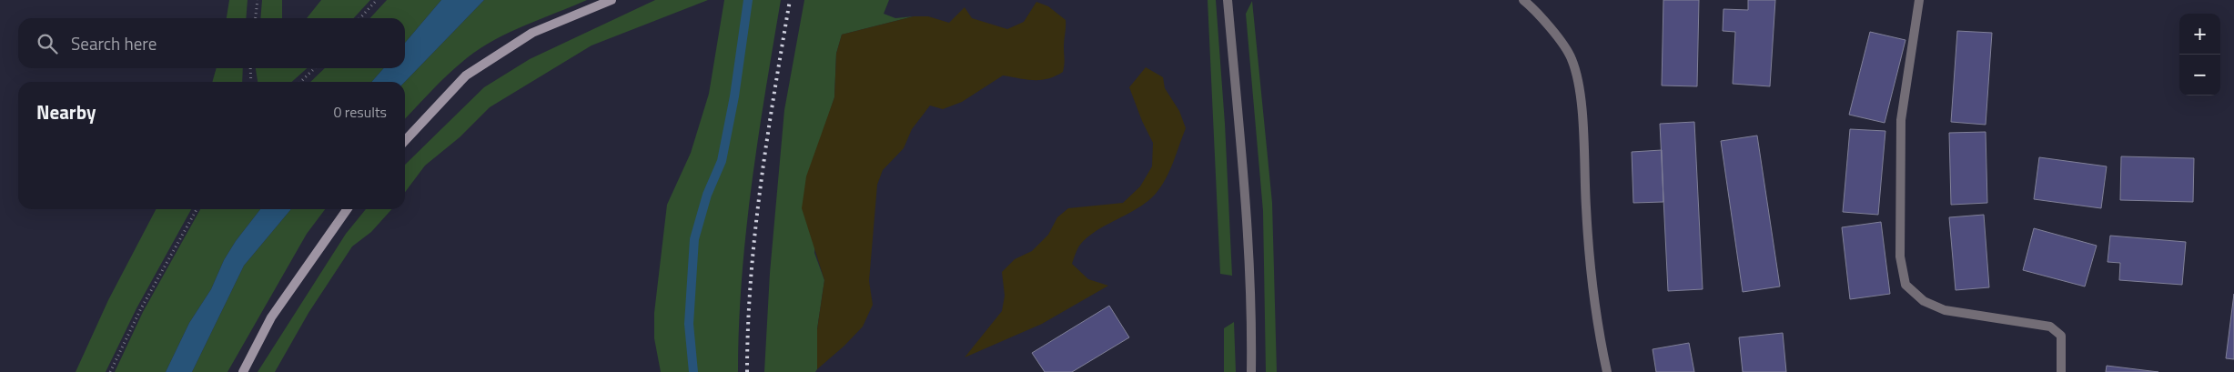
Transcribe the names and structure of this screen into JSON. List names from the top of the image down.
{
  "page": {
    "map_buttons": ["+", "−"],
    "search": "Search here",
    "heading": ["Nearby", "0 results"]
  }
}
